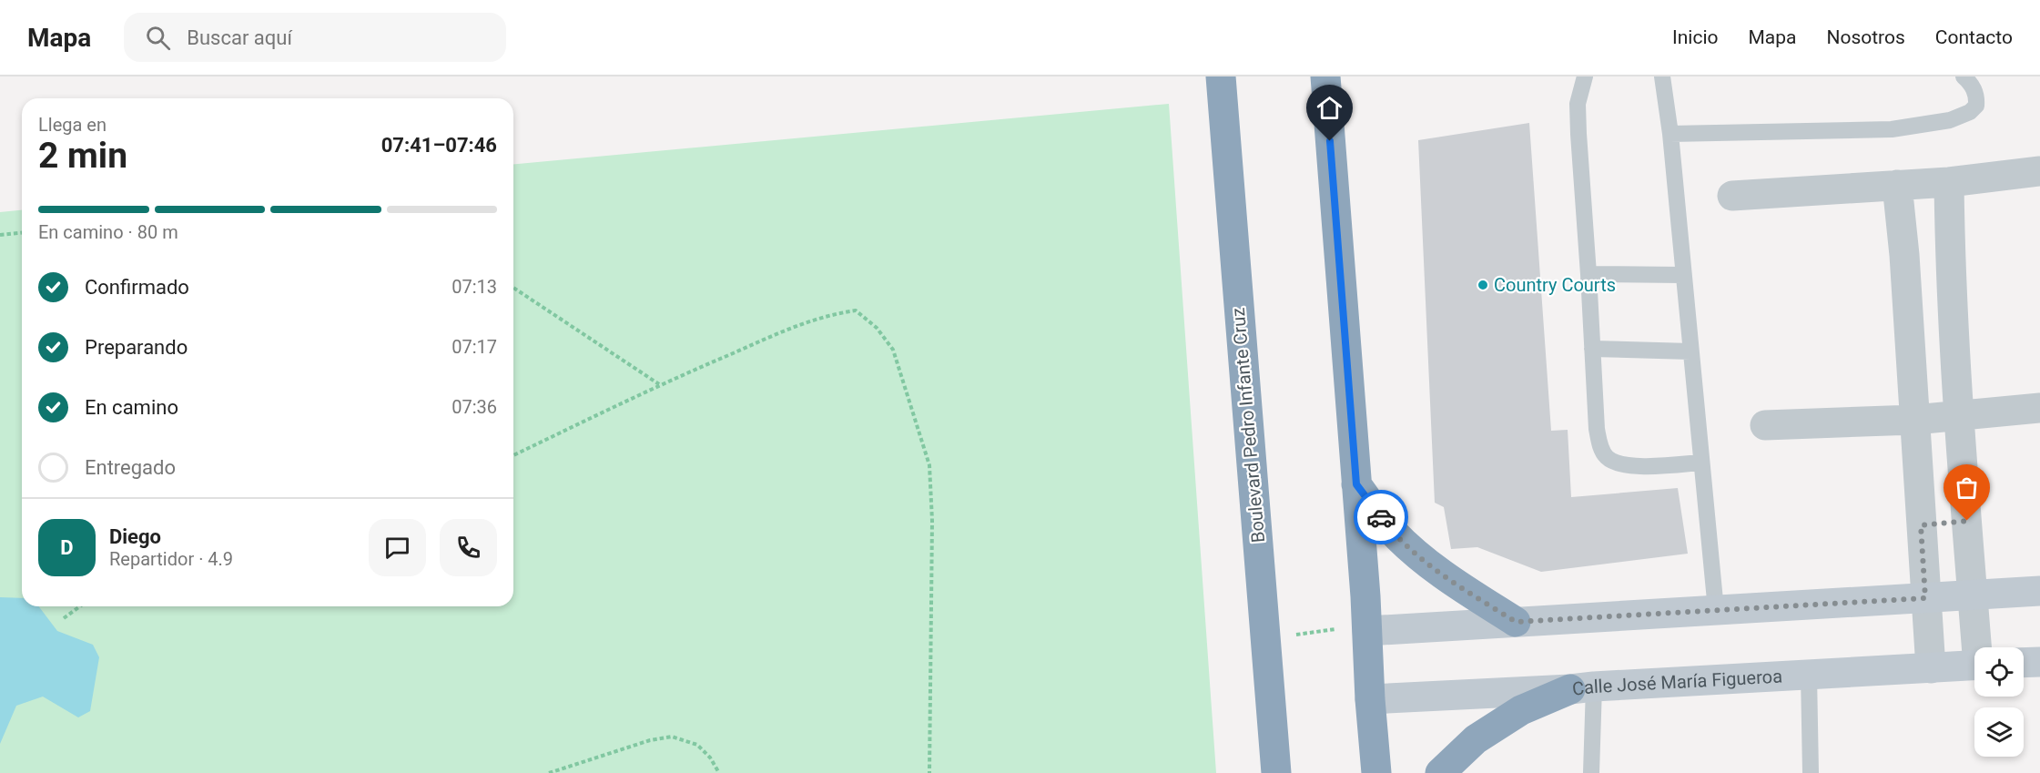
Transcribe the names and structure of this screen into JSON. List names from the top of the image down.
{
  "streets": {
    "highway": ["Boulevard Pedro Infante Cruz"],
    "street": ["Calle José María Figueroa"]
  },
  "places": ["Country Courts"],
  "page": {
    "header": "Mapa",
    "search": "Buscar aquí",
    "nav": [
      "Inicio",
      "Mapa",
      "Nosotros",
      "Contacto"
    ],
    "heading": ["2 min", "Llega en", "07:41–07:46"],
    "panel": ["Diego", "Repartidor · 4.9"],
    "bar": "En camino · 80 m",
    "list": [
      ["Confirmado", "07:13"],
      ["Preparando", "07:17"],
      ["En camino", "07:36"],
      "Entregado"
    ],
    "round": "D"
  }
}
